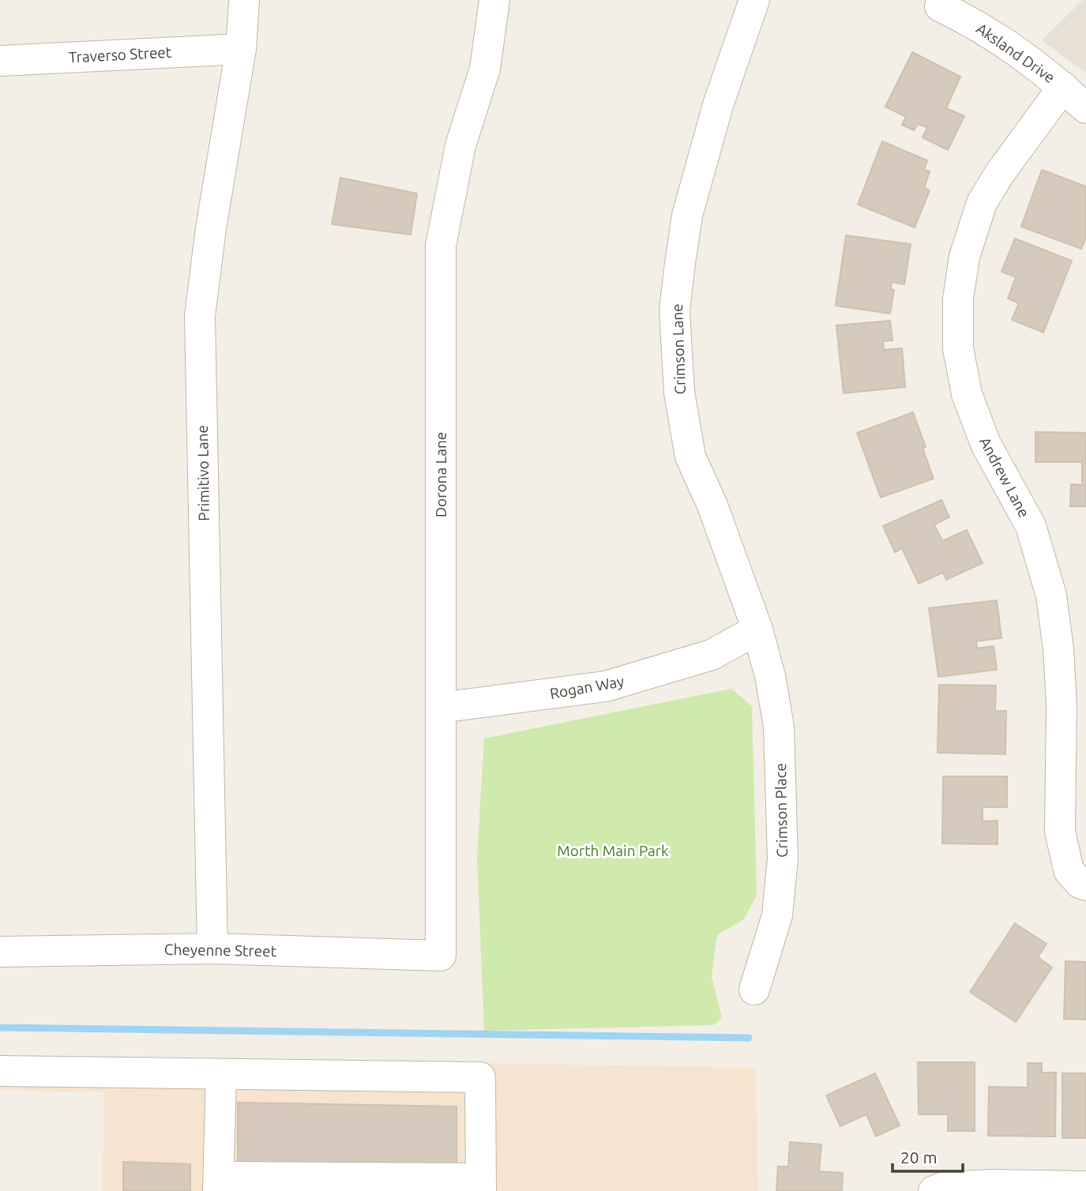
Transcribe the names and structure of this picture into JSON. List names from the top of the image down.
{
  "streets": {
    "street": [
      "Aksland Drive",
      "Traverso Street",
      "Crimson Lane",
      "Primitivo Lane",
      "Dorona Lane",
      "Andrew Lane",
      "Rogan Way",
      "Crimson Place",
      "Cheyenne Street"
    ]
  },
  "crossings": [
    ["Aksland Drive", "Andrew Lane"],
    ["Traverso Street", "Primitivo Lane"],
    ["Crimson Lane", "Rogan Way"],
    ["Crimson Lane", "Crimson Place"],
    ["Primitivo Lane", "Cheyenne Street"],
    ["Dorona Lane", "Rogan Way"],
    ["Dorona Lane", "Cheyenne Street"],
    ["Rogan Way", "Crimson Place"]
  ],
  "parks": ["Morth Main Park"],
  "scale_bar": "20 m"
}
